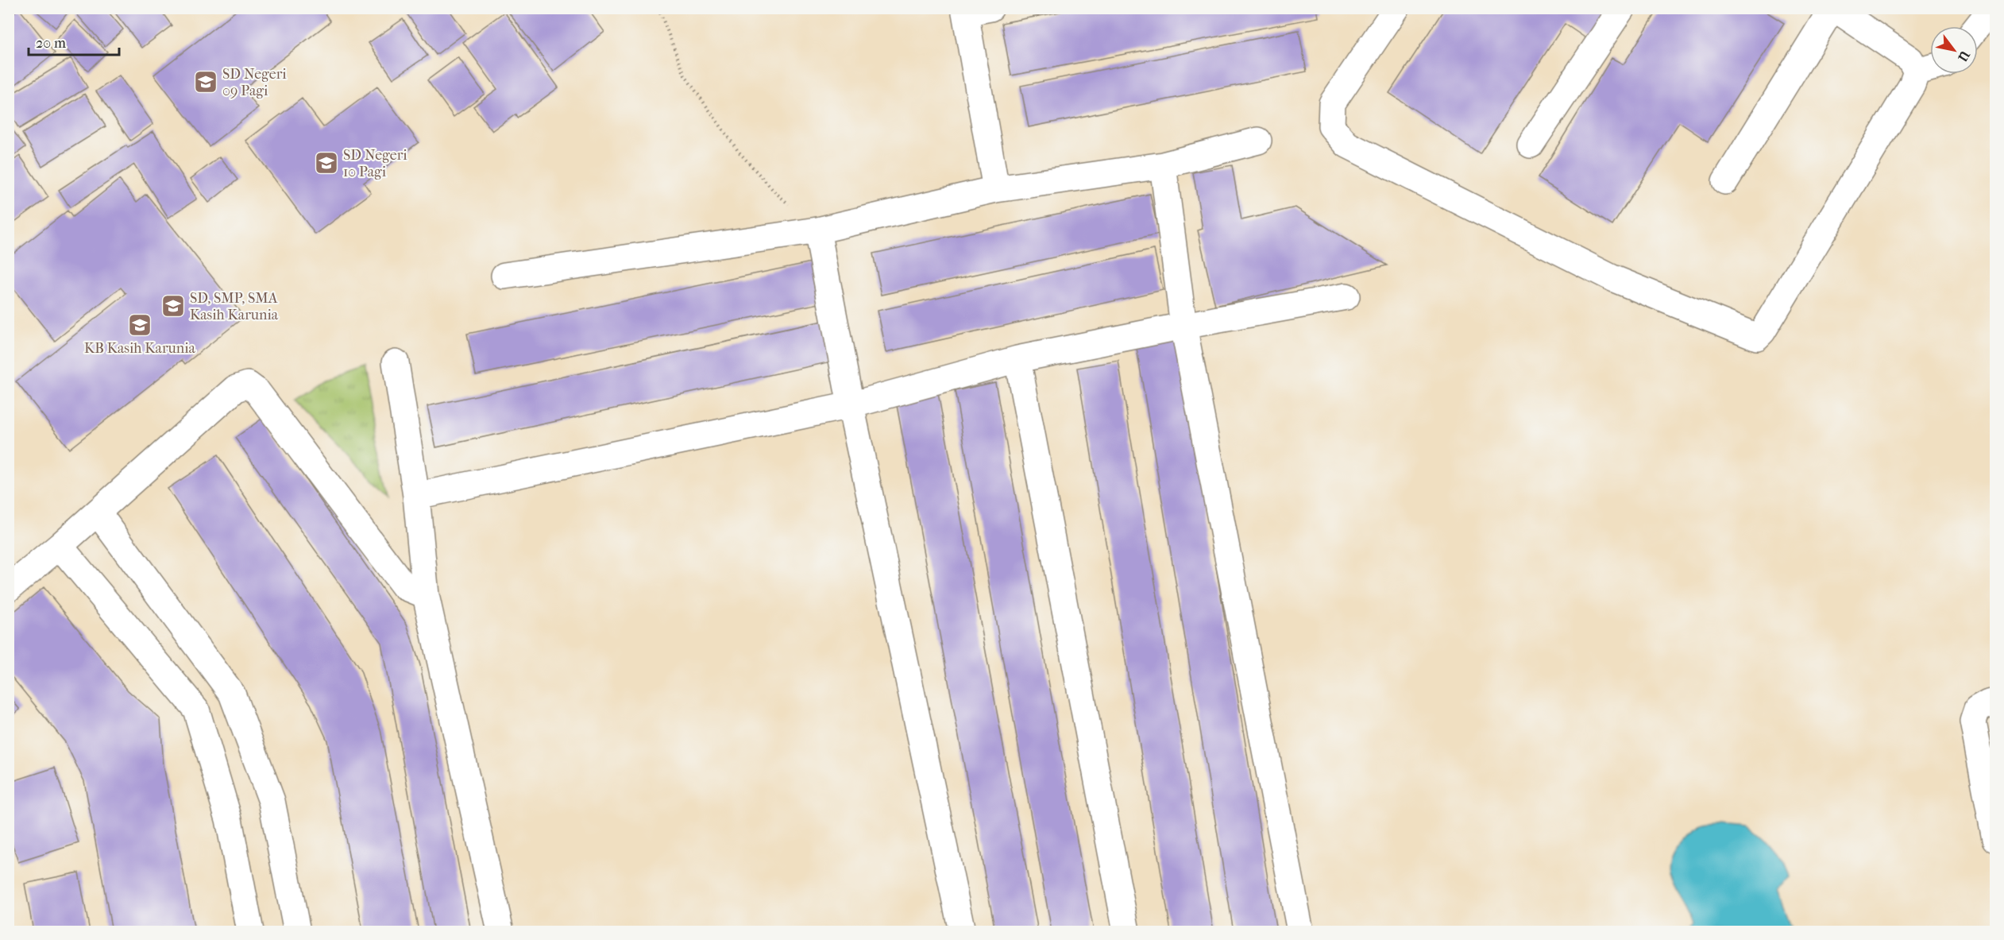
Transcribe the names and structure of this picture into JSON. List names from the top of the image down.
{
  "places": {
    "school or university": [
      "SD Negeri 09 Pagi",
      "SD Negeri 10 Pagi",
      "SD, SMP, SMA Kasih Karunia",
      "KB Kasih Karunia"
    ]
  },
  "scale_bar": "20 m",
  "north": "bottom right"
}
